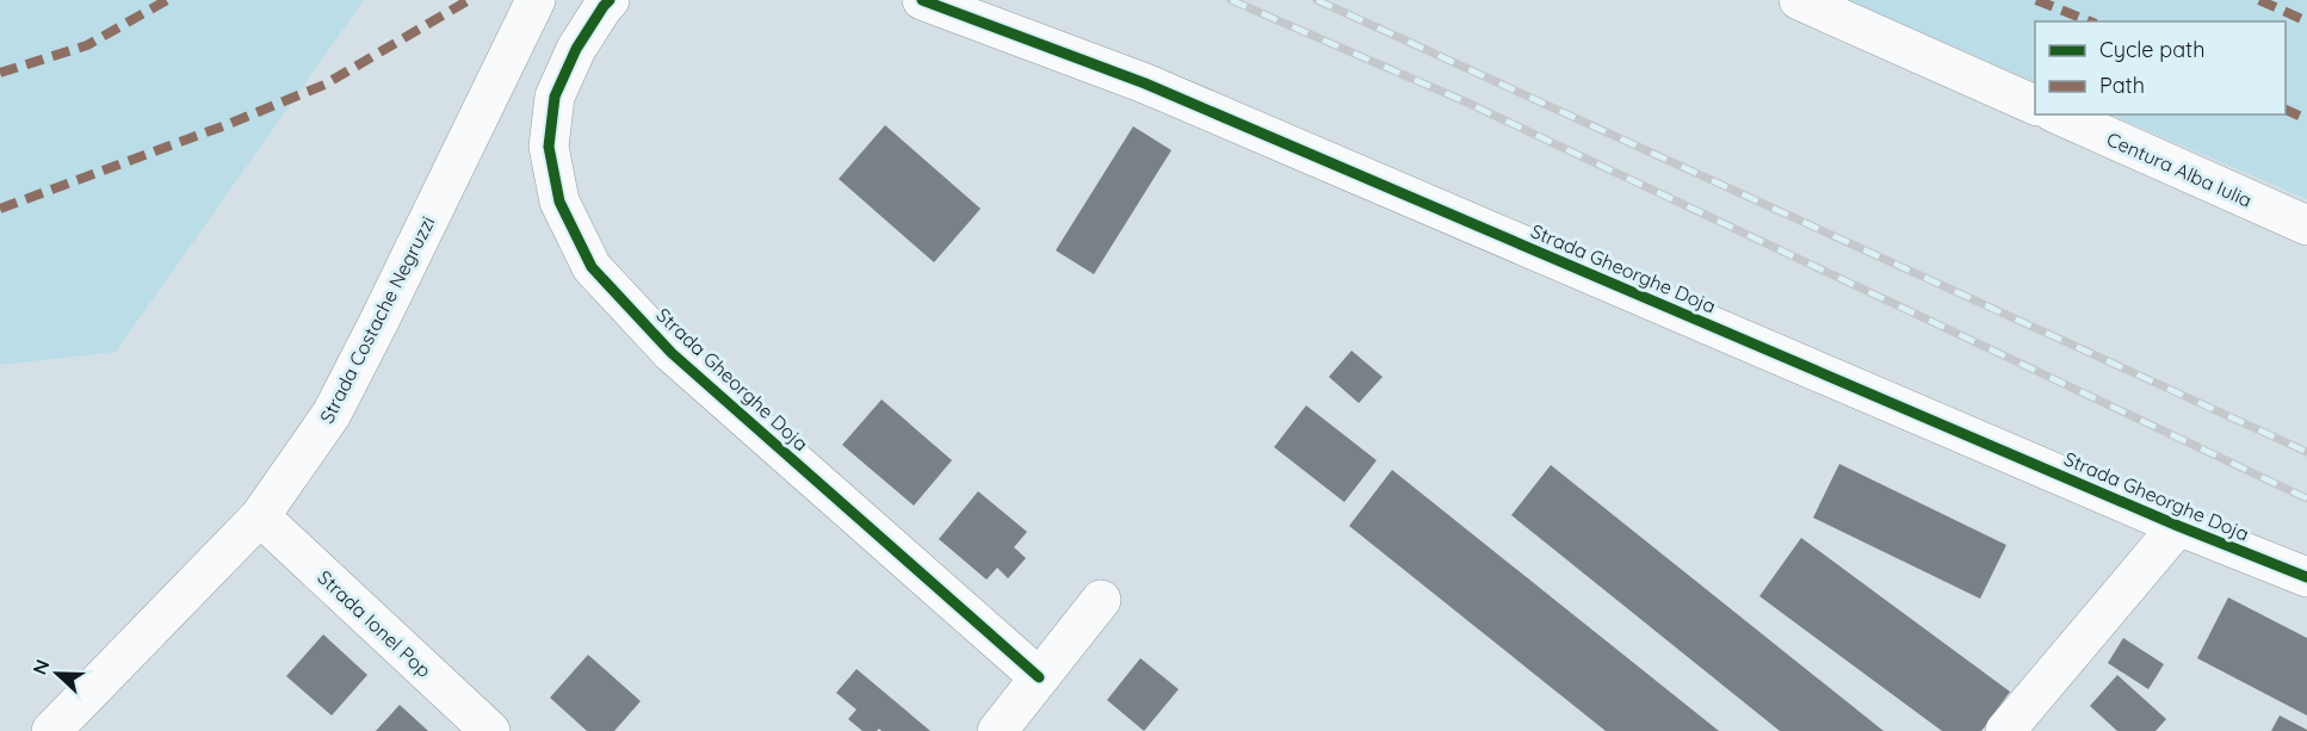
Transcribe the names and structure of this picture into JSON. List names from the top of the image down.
{
  "streets": {
    "street": [
      "Centura Alba Iulia",
      "Strada Gheorghe Doja",
      "Strada Costache Negruzzi",
      "Strada Ionel Pop"
    ]
  },
  "crossings": [
    ["Strada Costache Negruzzi", "Strada Ionel Pop"]
  ],
  "legend": ["Cycle path", "Path"],
  "north": "left"
}
